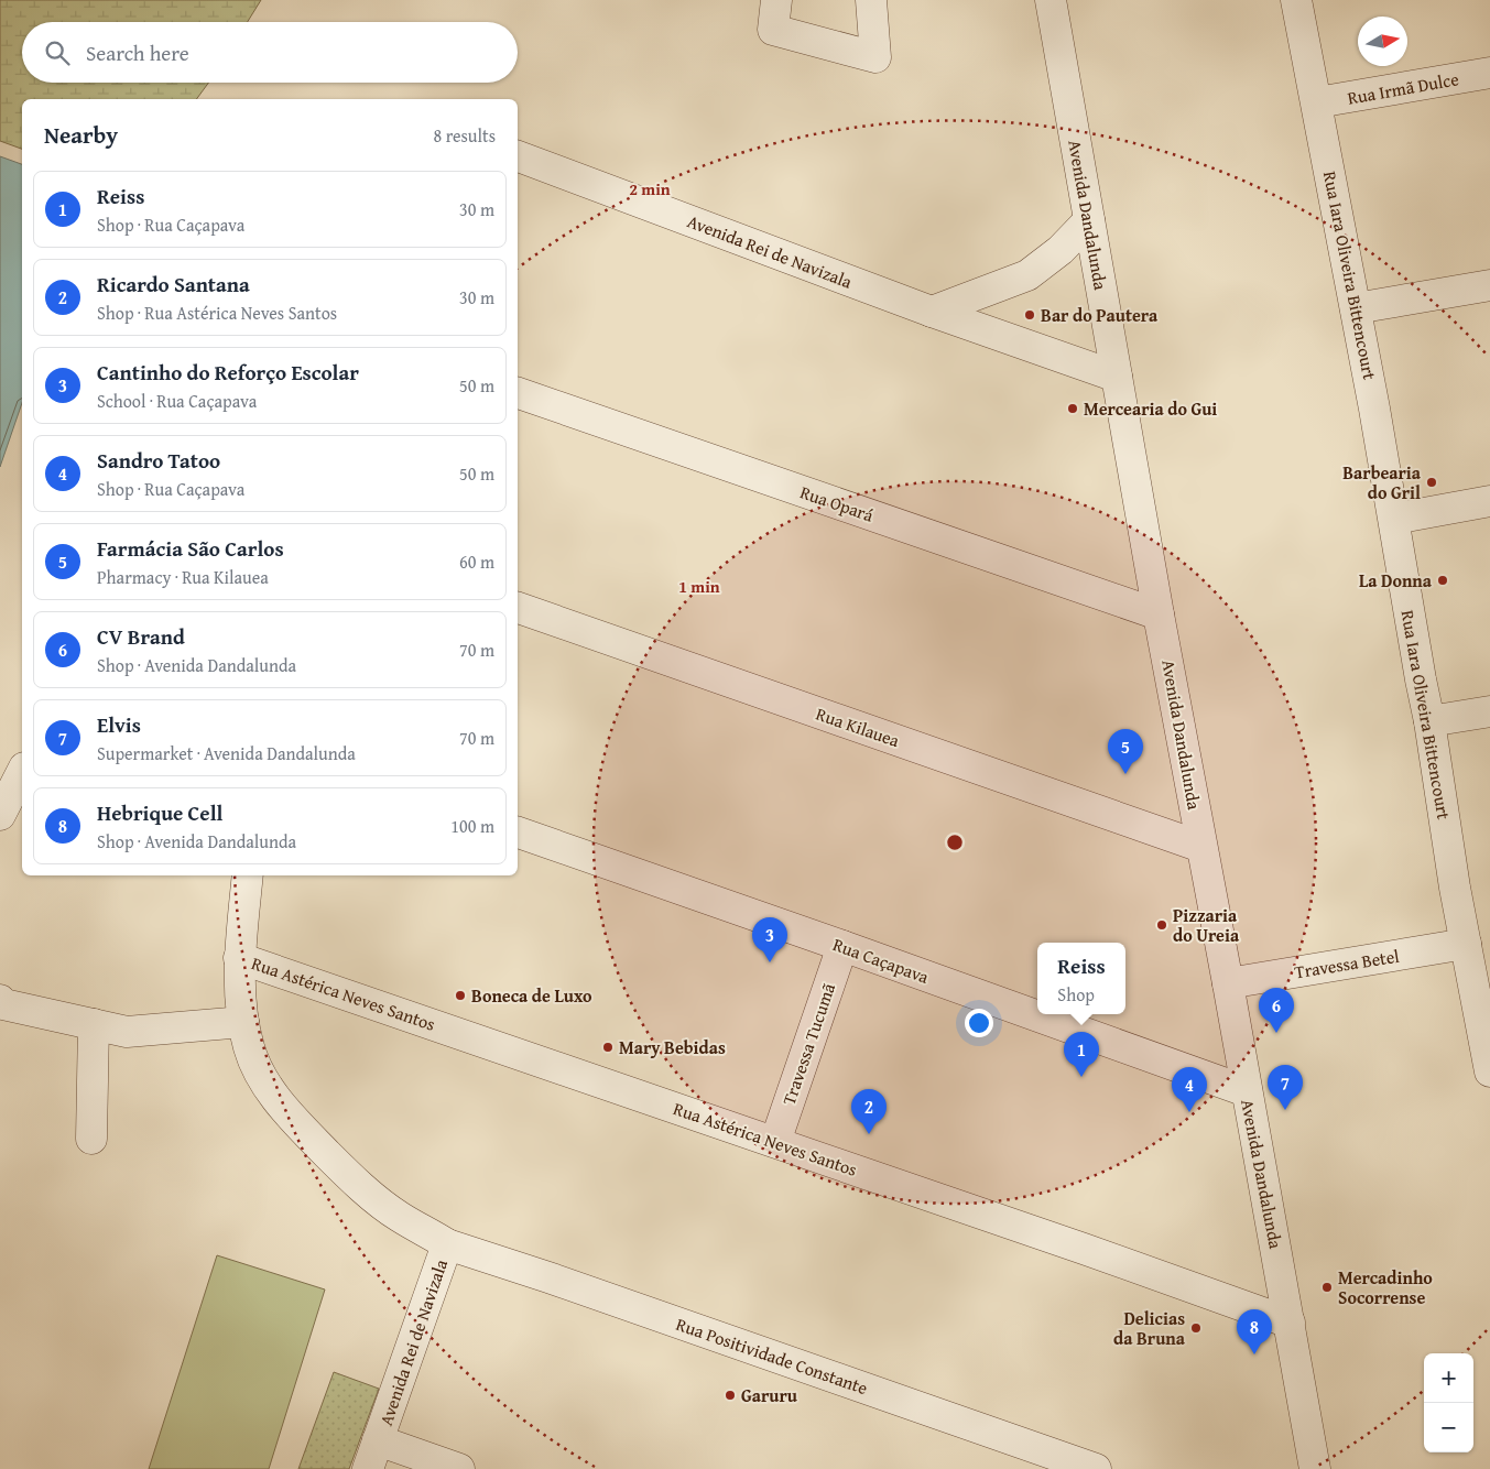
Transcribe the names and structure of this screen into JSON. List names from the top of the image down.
{
  "streets": {
    "street": [
      "Rua Irmã Dulce",
      "Avenida Dandalunda",
      "Avenida Rei de Navizala",
      "Rua Iara Oliveira Bittencourt",
      "Rua Opará",
      "Rua Kilauea",
      "Rua Caçapava",
      "Travessa Betel",
      "Rua Astérica Neves Santos",
      "Travessa Tucumã",
      "Rua Positividade Constante"
    ]
  },
  "crossings": [
    ["Rua Irmã Dulce", "Rua Iara Oliveira Bittencourt"],
    ["Avenida Dandalunda", "Avenida Rei de Navizala"],
    ["Avenida Dandalunda", "Rua Opará"],
    ["Avenida Dandalunda", "Rua Kilauea"],
    ["Avenida Dandalunda", "Rua Caçapava"],
    ["Avenida Dandalunda", "Travessa Betel"],
    ["Avenida Dandalunda", "Rua Astérica Neves Santos"],
    ["Avenida Rei de Navizala", "Rua Astérica Neves Santos"],
    ["Avenida Rei de Navizala", "Rua Positividade Constante"],
    ["Rua Iara Oliveira Bittencourt", "Travessa Betel"],
    ["Rua Caçapava", "Travessa Tucumã"],
    ["Rua Astérica Neves Santos", "Travessa Tucumã"]
  ],
  "places": [
    "Bar do Pautera",
    "Mercearia do Gui",
    "Barbearia do Gril",
    "La Donna",
    "Pizzaria do Ureia",
    "Boneca de Luxo",
    "Mary Bebidas",
    "Mercadinho Socorrense",
    "Delicias da Bruna",
    "Garuru"
  ],
  "north": "right",
  "page": {
    "search": "Search here",
    "heading": ["Nearby", "8 results"],
    "list": [
      {
        "mark": "1",
        "name": "Reiss",
        "note": "Shop · Rua Caçapava",
        "value": "30 m"
      },
      {
        "mark": "2",
        "name": "Ricardo Santana",
        "note": "Shop · Rua Astérica Neves Santos",
        "value": "30 m"
      },
      {
        "mark": "3",
        "name": "Cantinho do Reforço Escolar",
        "note": "School · Rua Caçapava",
        "value": "50 m"
      },
      {
        "mark": "4",
        "name": "Sandro Tatoo",
        "note": "Shop · Rua Caçapava",
        "value": "50 m"
      },
      {
        "mark": "5",
        "name": "Farmácia São Carlos",
        "note": "Pharmacy · Rua Kilauea",
        "value": "60 m"
      },
      {
        "mark": "6",
        "name": "CV Brand",
        "note": "Shop · Avenida Dandalunda",
        "value": "70 m"
      },
      {
        "mark": "7",
        "name": "Elvis",
        "note": "Supermarket · Avenida Dandalunda",
        "value": "70 m"
      },
      {
        "mark": "8",
        "name": "Hebrique Cell",
        "note": "Shop · Avenida Dandalunda",
        "value": "100 m"
      }
    ],
    "pins": [
      "5",
      "3",
      "6",
      "1",
      "7",
      "4",
      "2",
      "8"
    ],
    "popup": ["Reiss", "Shop"],
    "map_buttons": ["+", "−"]
  },
  "rings": ["2 min", "1 min"]
}
